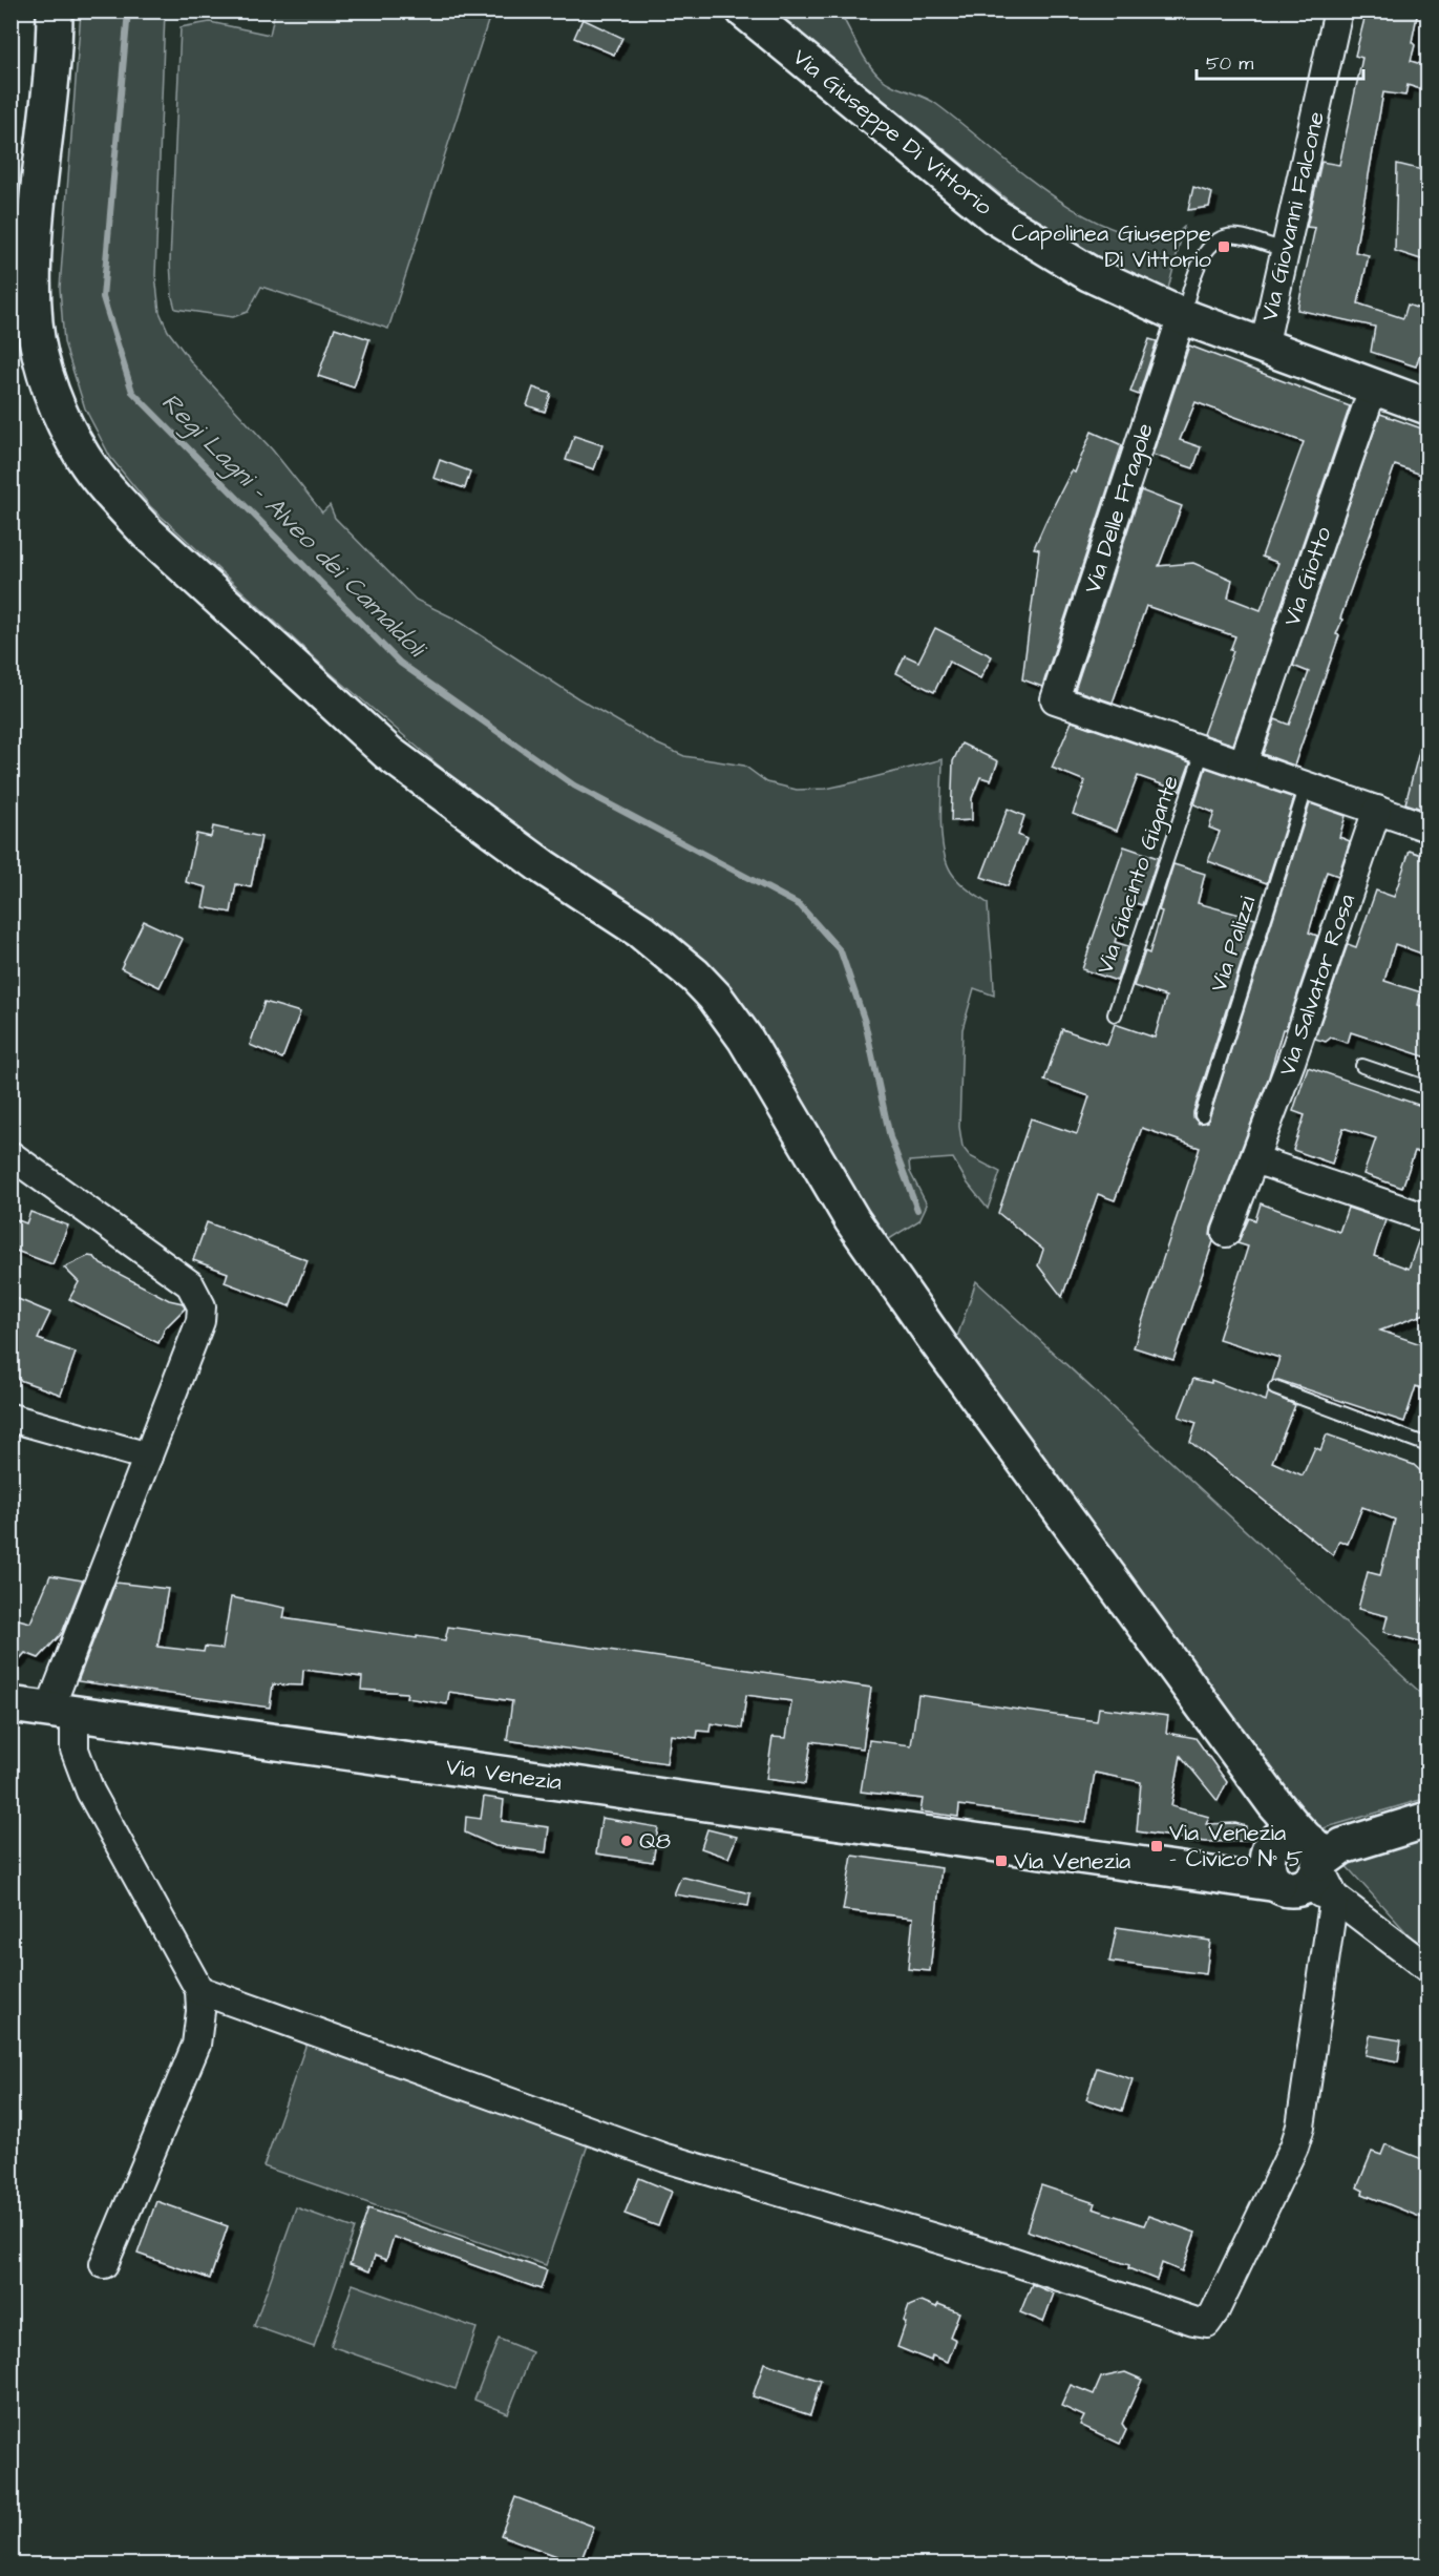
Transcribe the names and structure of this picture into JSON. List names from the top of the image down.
{
  "streets": {
    "street": [
      "Via Giuseppe Di Vittorio",
      "Via Giovanni Falcone",
      "Via Delle Fragole",
      "Via Giotto",
      "Via Salvator Rosa",
      "Via Venezia"
    ],
    "lane": ["Via Giacinto Gigante", "Via Palizzi"]
  },
  "crossings": [
    ["Via Giuseppe Di Vittorio", "Via Giovanni Falcone"],
    ["Via Giuseppe Di Vittorio", "Via Delle Fragole"],
    ["Via Giuseppe Di Vittorio", "Via Giotto"],
    ["Via Delle Fragole", "Via Giacinto Gigante"]
  ],
  "water": ["Regi Lagni - Alveo dei Camaldoli"],
  "places": {
    "transit": ["Capolinea Giuseppe Di Vittorio", "Via Venezia - Civico N° 5", "Via Venezia"],
    "other": ["Q8"]
  },
  "scale_bar": "50 m"
}
